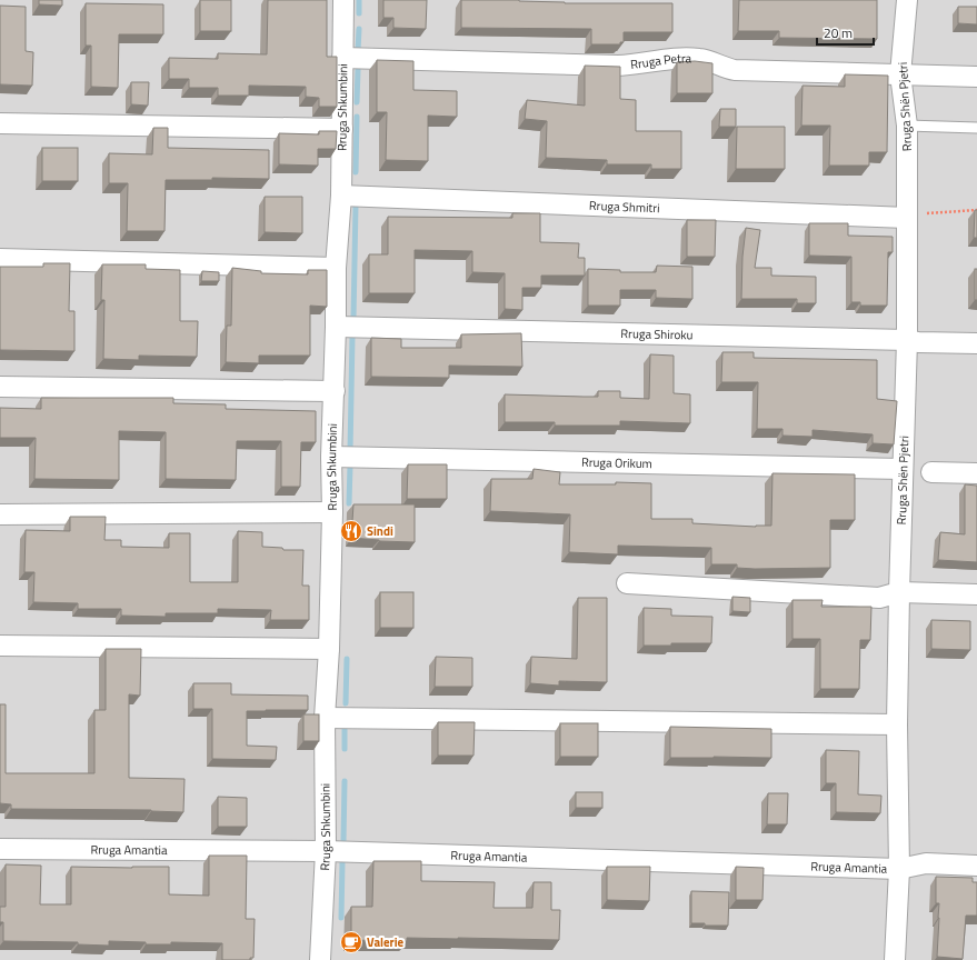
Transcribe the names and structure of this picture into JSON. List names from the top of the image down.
{
  "streets": {
    "street": [
      "Rruga Petra",
      "Rruga Shkumbini",
      "Rruga Shën Pjetri",
      "Rruga Shmitri",
      "Rruga Shiroku",
      "Rruga Orikum",
      "Rruga Amantia"
    ]
  },
  "crossings": [
    ["Rruga Petra", "Rruga Shkumbini"],
    ["Rruga Petra", "Rruga Shën Pjetri"],
    ["Rruga Shkumbini", "Rruga Shmitri"],
    ["Rruga Shkumbini", "Rruga Shiroku"],
    ["Rruga Shkumbini", "Rruga Orikum"],
    ["Rruga Shkumbini", "Rruga Amantia"],
    ["Rruga Shën Pjetri", "Rruga Shmitri"],
    ["Rruga Shën Pjetri", "Rruga Shiroku"],
    ["Rruga Shën Pjetri", "Rruga Orikum"],
    ["Rruga Shën Pjetri", "Rruga Amantia"]
  ],
  "places": {
    "restaurant": ["Sindi"],
    "cafe": ["Valerie"]
  },
  "scale_bar": "20 m"
}
